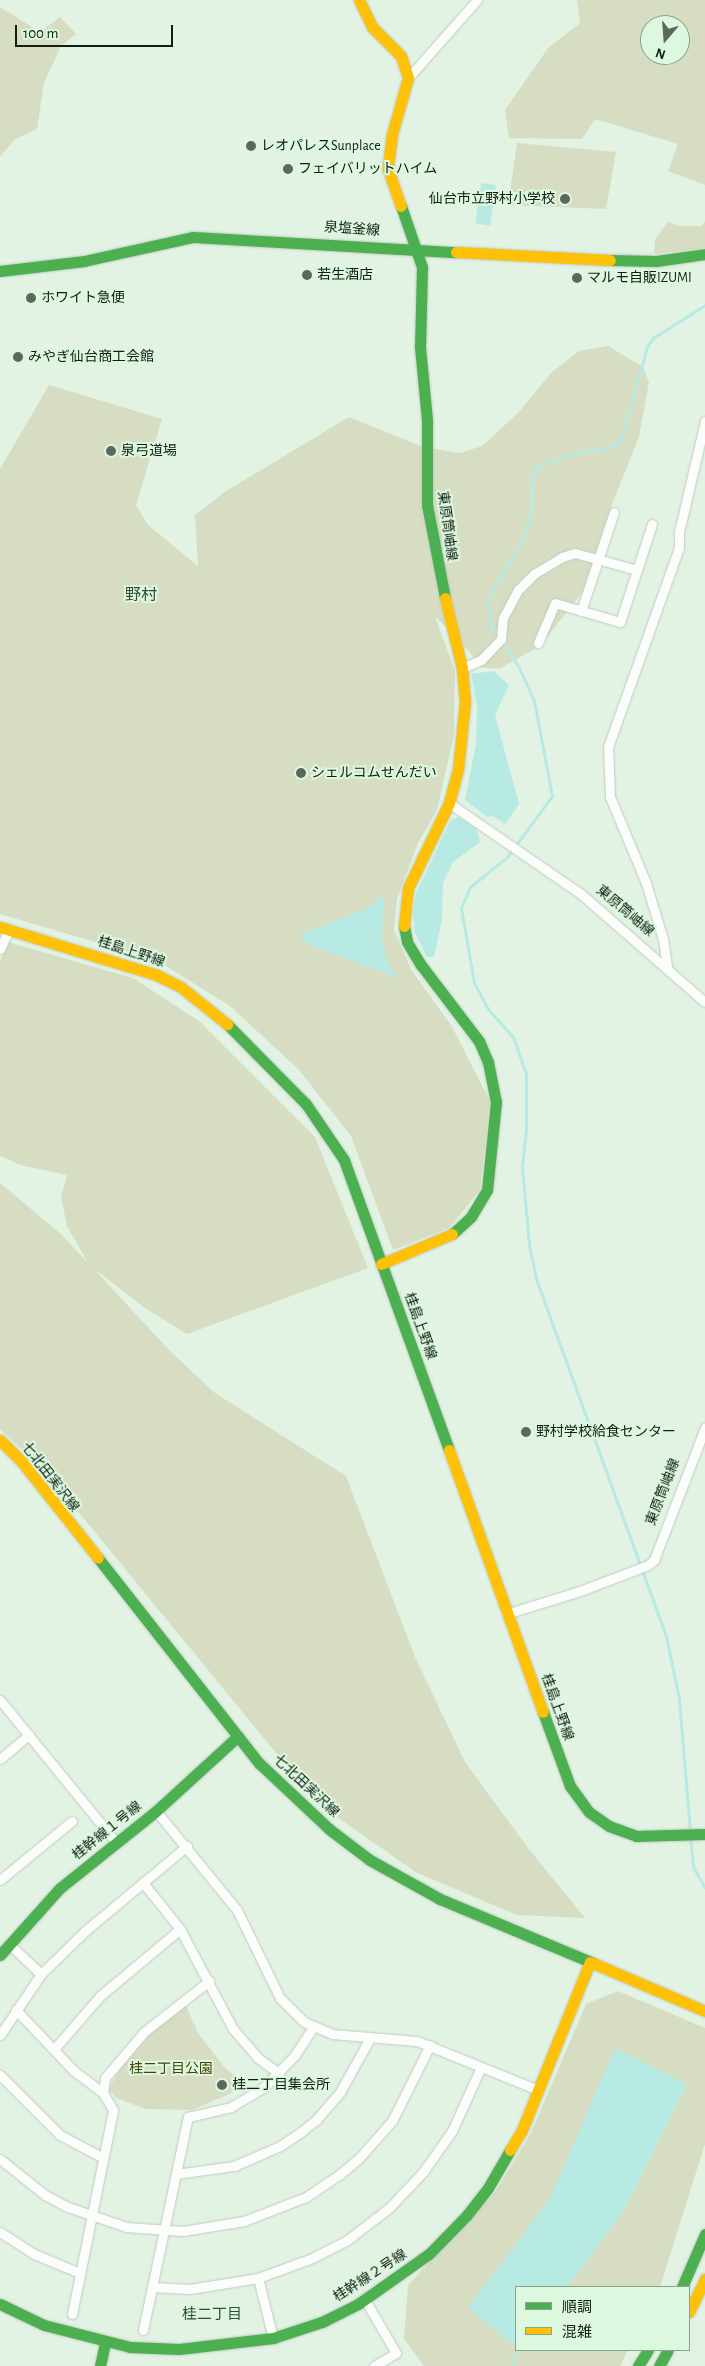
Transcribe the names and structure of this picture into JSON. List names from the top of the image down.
{
  "streets": {
    "main road": [
      "泉塩釜線",
      "東原筒岫線",
      "桂島上野線",
      "七北田実沢線",
      "桂幹線１号線",
      "桂幹線２号線"
    ]
  },
  "crossings": [
    ["泉塩釜線", "東原筒岫線"],
    ["東原筒岫線", "桂島上野線"],
    ["七北田実沢線", "桂幹線１号線"],
    ["七北田実沢線", "桂幹線２号線"]
  ],
  "districts": ["野村", "桂二丁目"],
  "parks": ["桂二丁目公園"],
  "places": [
    "レオパレスSunplace",
    "フェイバリットハイム",
    "仙台市立野村小学校",
    "若生酒店",
    "マルモ自販IZUMI",
    "ホワイト急便",
    "みやぎ仙台商工会館",
    "泉弓道場",
    "シェルコムせんだい",
    "野村学校給食センター",
    "桂二丁目集会所"
  ],
  "legend": ["順調", "混雑"],
  "scale_bar": "100 m",
  "north": "bottom"
}
